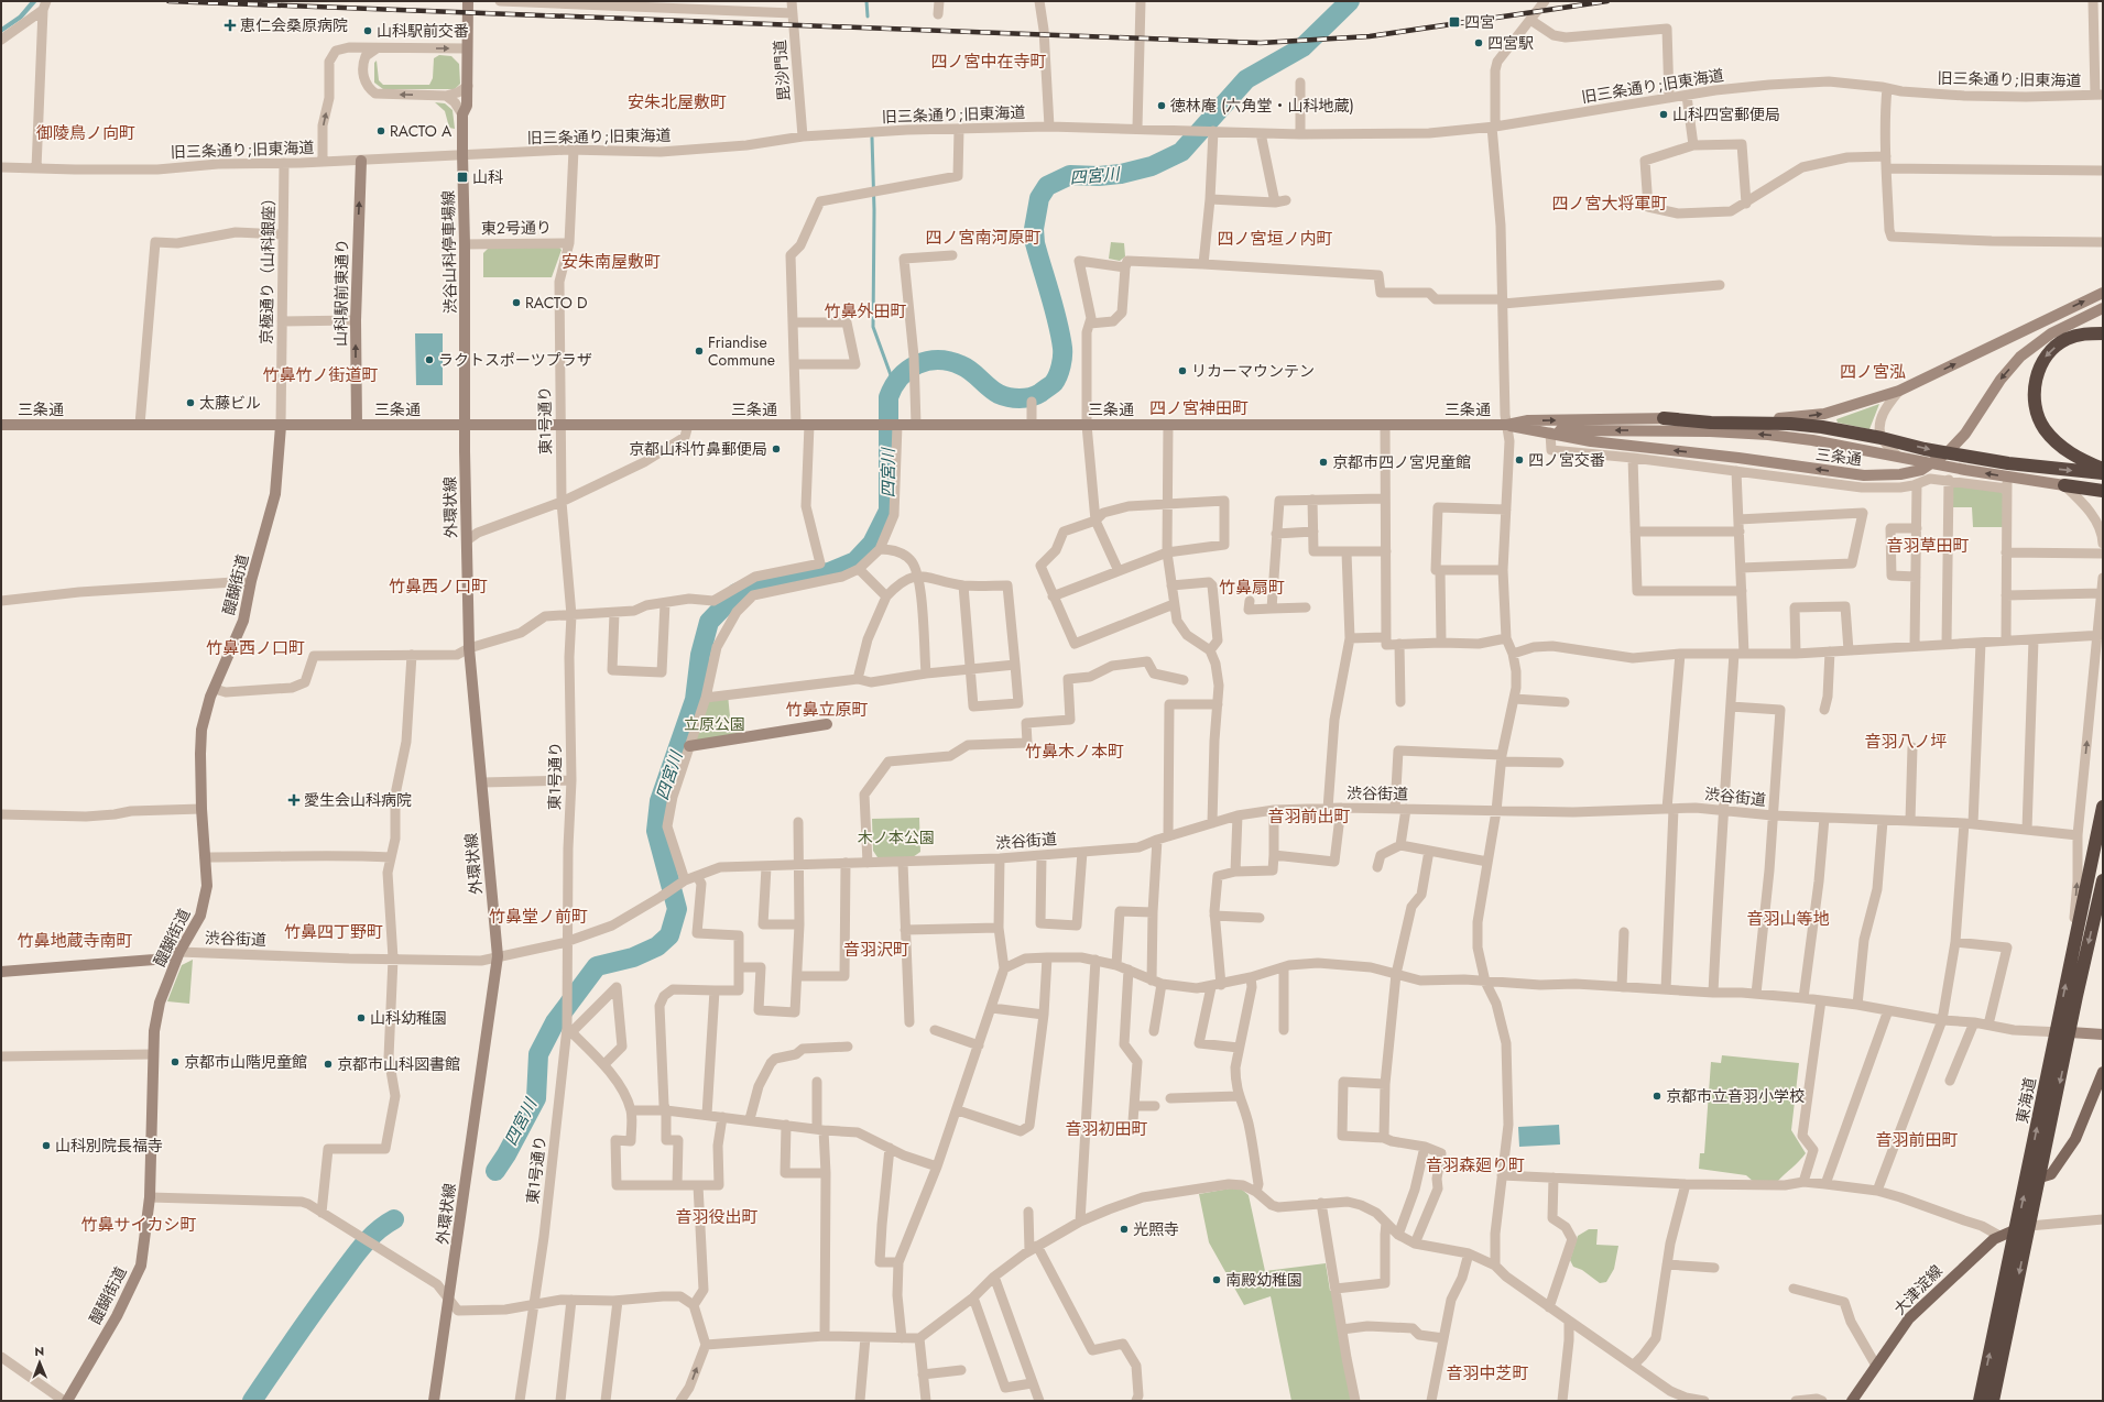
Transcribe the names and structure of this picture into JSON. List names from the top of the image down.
{
  "streets": {
    "highway": ["東海道"],
    "main road": [
      "渋谷山科停車場線",
      "山科駅前東通り",
      "三条通",
      "外環状線",
      "醍醐街道",
      "渋谷街道",
      "大津淀線"
    ],
    "street": [
      "毘沙門道",
      "旧三条通り;旧東海道",
      "東2号通り",
      "京極通り（山科銀座）",
      "東1号通り"
    ]
  },
  "crossings": [
    ["毘沙門道", "旧三条通り;旧東海道"],
    ["旧三条通り;旧東海道", "渋谷山科停車場線"],
    ["旧三条通り;旧東海道", "京極通り（山科銀座）"],
    ["旧三条通り;旧東海道", "山科駅前東通り"],
    ["旧三条通り;旧東海道", "東1号通り"],
    ["東2号通り", "渋谷山科停車場線"],
    ["東2号通り", "東1号通り"],
    ["渋谷山科停車場線", "三条通"],
    ["渋谷山科停車場線", "外環状線"],
    ["京極通り（山科銀座）", "三条通"],
    ["京極通り（山科銀座）", "醍醐街道"],
    ["山科駅前東通り", "三条通"],
    ["三条通", "東1号通り"],
    ["三条通", "外環状線"],
    ["三条通", "醍醐街道"],
    ["東1号通り", "渋谷街道"],
    ["外環状線", "渋谷街道"],
    ["醍醐街道", "渋谷街道"],
    ["東海道", "大津淀線"]
  ],
  "one_way": ["山科駅前東通り"],
  "districts": [
    "四ノ宮中在寺町",
    "安朱北屋敷町",
    "御陵鳥ノ向町",
    "四ノ宮大将軍町",
    "四ノ宮南河原町",
    "四ノ宮垣ノ内町",
    "安朱南屋敷町",
    "竹鼻外田町",
    "四ノ宮泓",
    "竹鼻竹ノ街道町",
    "四ノ宮神田町",
    "音羽草田町",
    "竹鼻西ノ口町",
    "竹鼻扇町",
    "竹鼻西ノ口町",
    "竹鼻立原町",
    "音羽八ノ坪",
    "竹鼻木ノ本町",
    "音羽前出町",
    "竹鼻堂ノ前町",
    "音羽山等地",
    "竹鼻四丁野町",
    "竹鼻地蔵寺南町",
    "音羽沢町",
    "音羽初田町",
    "音羽前田町",
    "音羽森廻り町",
    "音羽役出町",
    "竹鼻サイカシ町",
    "音羽中芝町"
  ],
  "water": ["四宮川"],
  "parks": ["立原公園", "木ノ本公園"],
  "places": {
    "transit": ["四宮", "山科"],
    "health": ["恵仁会桑原病院", "愛生会山科病院"],
    "other": [
      "山科駅前交番",
      "四宮駅",
      "徳林庵 (六角堂・山科地蔵)",
      "山科四宮郵便局",
      "RACTO A",
      "RACTO D",
      "Friandise Commune",
      "ラクトスポーツプラザ",
      "リカーマウンテン",
      "太藤ビル",
      "京都山科竹鼻郵便局",
      "四ノ宮交番",
      "京都市四ノ宮児童館",
      "山科幼稚園",
      "京都市山階児童館",
      "京都市山科図書館",
      "京都市立音羽小学校",
      "山科別院長福寺",
      "光照寺",
      "南殿幼稚園"
    ]
  },
  "north": "top"
}
